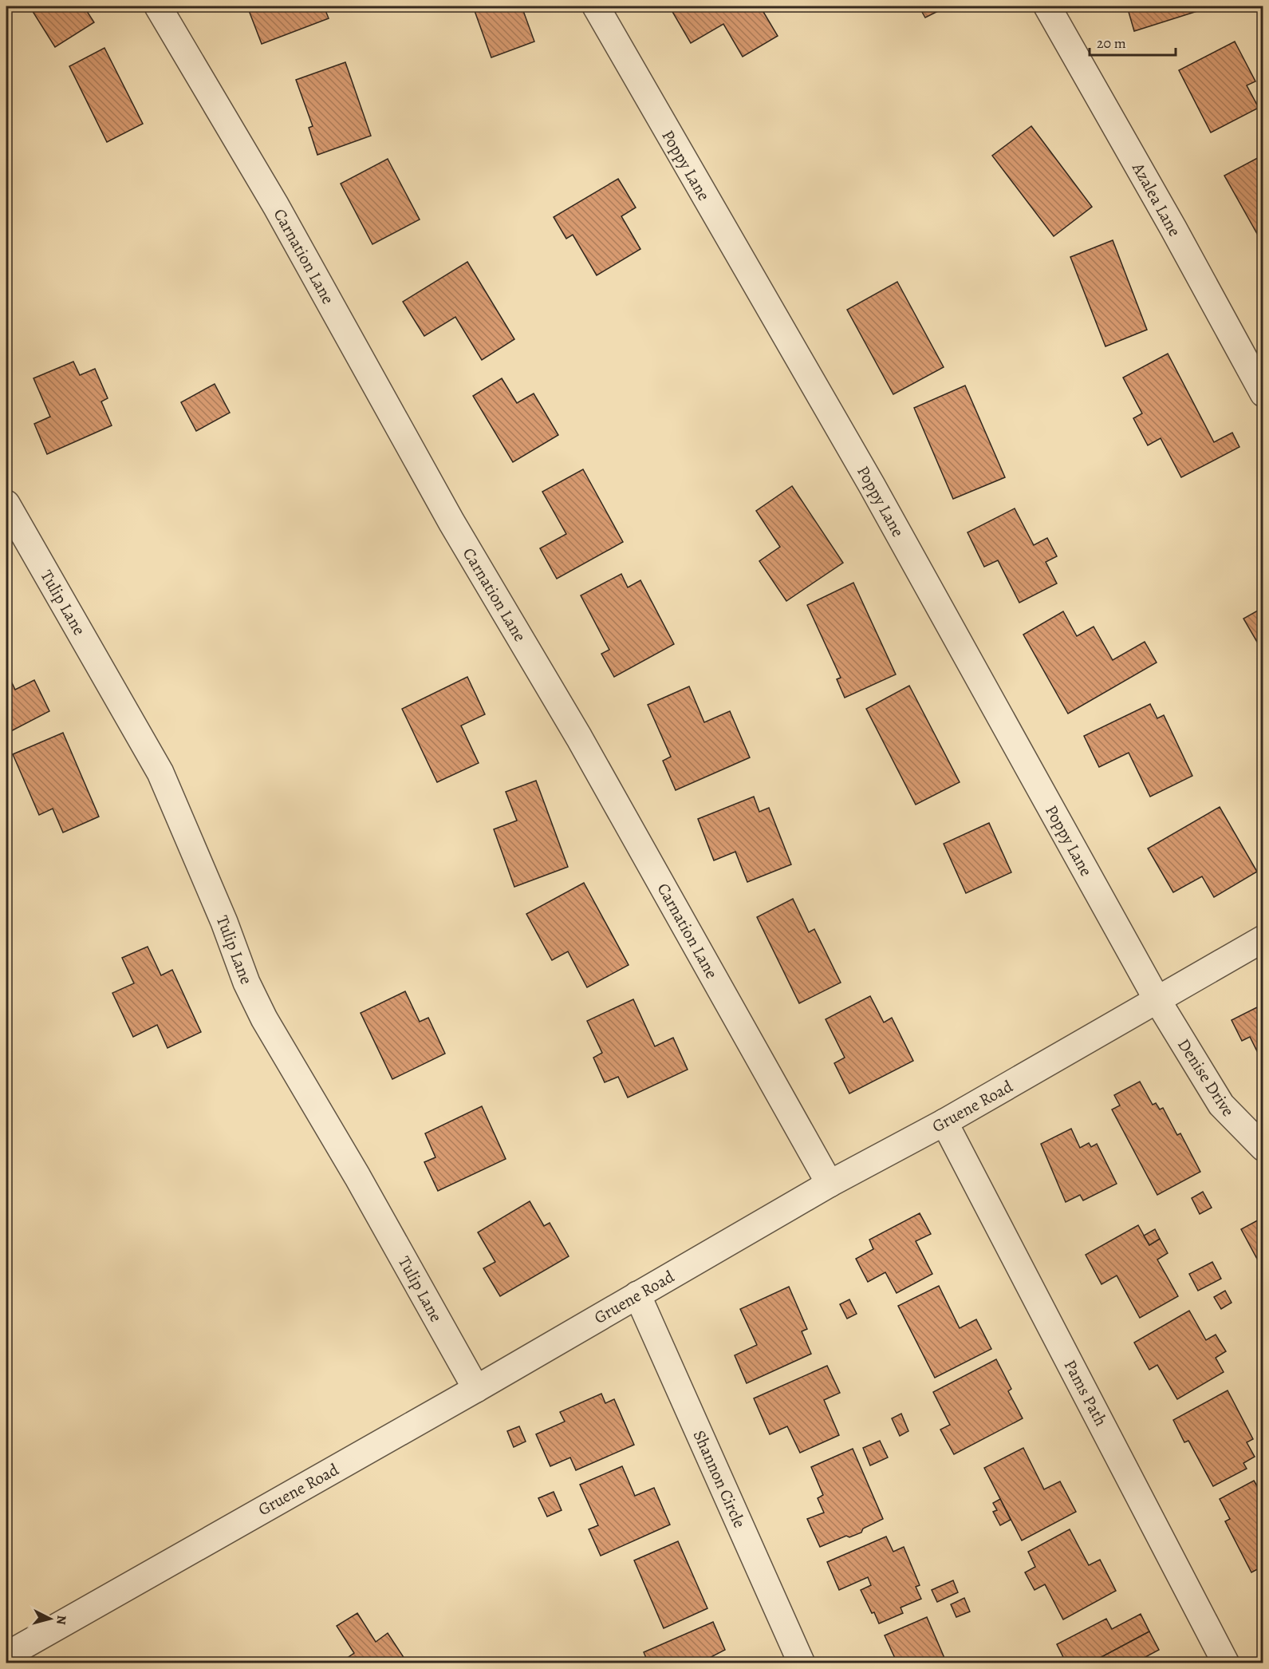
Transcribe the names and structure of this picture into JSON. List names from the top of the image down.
{
  "streets": {
    "street": [
      "Poppy Lane",
      "Azalea Lane",
      "Carnation Lane",
      "Tulip Lane",
      "Denise Drive",
      "Gruene Road",
      "Pams Path",
      "Shannon Circle"
    ]
  },
  "crossings": [
    ["Poppy Lane", "Denise Drive"],
    ["Poppy Lane", "Gruene Road"],
    ["Carnation Lane", "Gruene Road"],
    ["Tulip Lane", "Gruene Road"],
    ["Denise Drive", "Gruene Road"],
    ["Gruene Road", "Pams Path"],
    ["Gruene Road", "Shannon Circle"]
  ],
  "scale_bar": "20 m",
  "north": "right"
}
